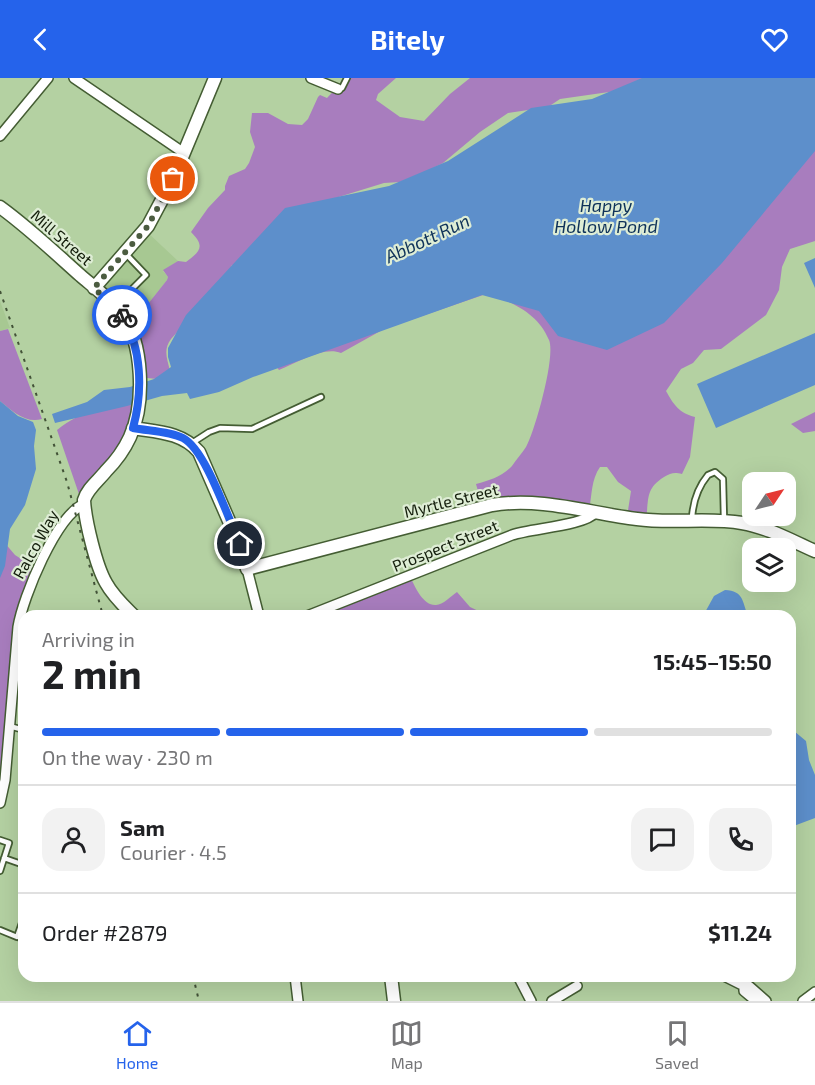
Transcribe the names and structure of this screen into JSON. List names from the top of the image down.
{
  "streets": {
    "street": [
      "Mill Street",
      "Myrtle Street",
      "Ralco Way",
      "Prospect Street"
    ]
  },
  "crossings": [
    ["Mill Street", "Ralco Way"],
    ["Myrtle Street", "Prospect Street"]
  ],
  "water": ["Happy Hollow Pond", "Abbott Run"],
  "north": "top right",
  "page": {
    "header": "Bitely",
    "heading": ["2 min", "Arriving in", "15:45–15:50"],
    "panel": [
      "Sam",
      "Courier · 4.5",
      "Order #2879",
      "$11.24"
    ],
    "bar": "On the way · 230 m",
    "tabs": ["Home", "Map", "Saved"]
  }
}
